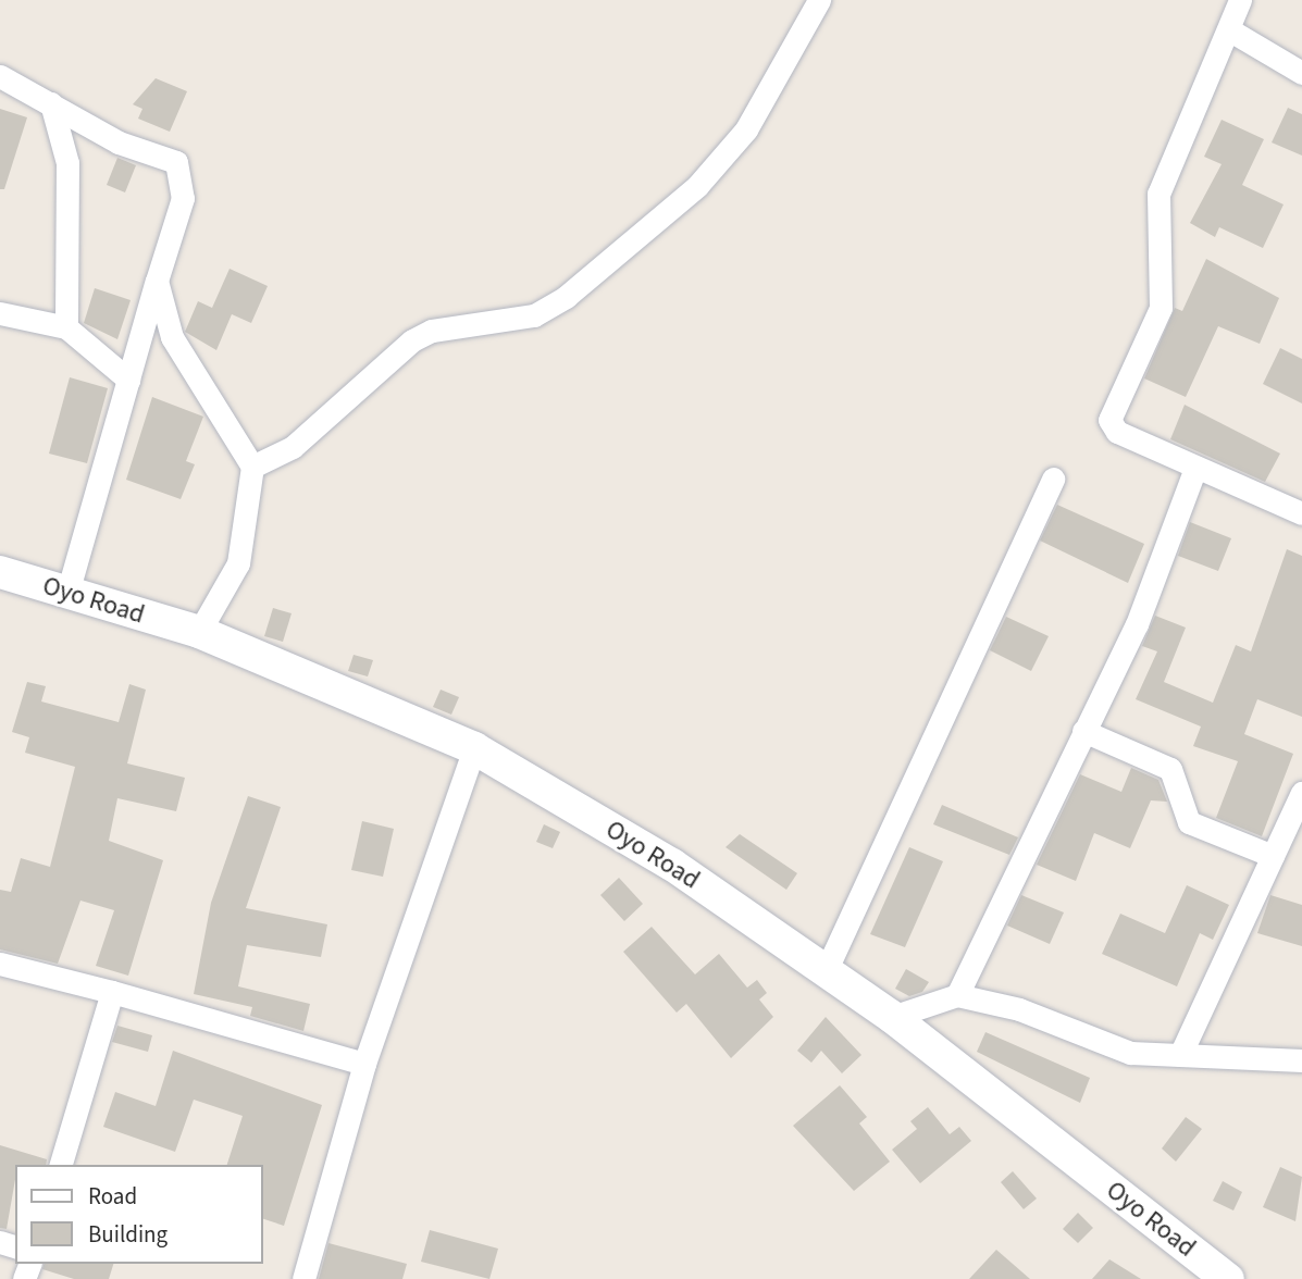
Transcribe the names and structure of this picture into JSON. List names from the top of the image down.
{
  "streets": {
    "street": ["Oyo Road"]
  },
  "legend": ["Road", "Building"]
}
